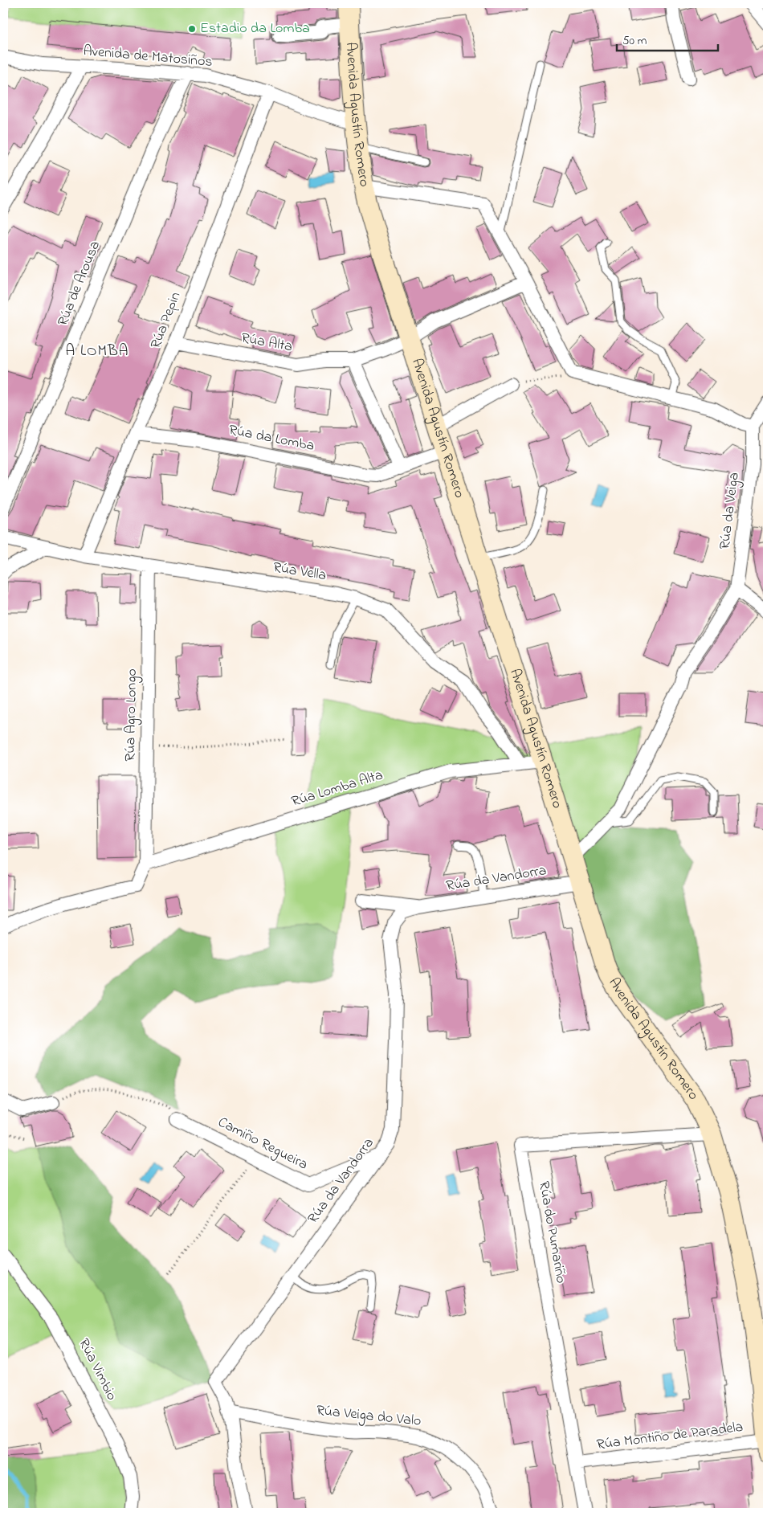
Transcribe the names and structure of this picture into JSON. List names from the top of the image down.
{
  "streets": {
    "street": [
      "Avenida de Matosiños",
      "Avenida Agustín Romero",
      "Rúa de Arousa",
      "Rúa Pepin",
      "Rúa Alta",
      "Rúa da Lomba",
      "Rúa da Veiga",
      "Rúa Vella",
      "Rúa Agro Longo",
      "Rúa Lomba Alta",
      "Rúa da Vandorra",
      "Camiño Regueira",
      "Rúa do Pumariño",
      "Rúa Vimbio",
      "Rúa Veiga do Valo",
      "Rúa Montiño de Paradela"
    ]
  },
  "crossings": [
    ["Avenida de Matosiños", "Avenida Agustín Romero"],
    ["Avenida de Matosiños", "Rúa de Arousa"],
    ["Avenida de Matosiños", "Rúa Pepin"],
    ["Avenida Agustín Romero", "Rúa da Lomba"],
    ["Avenida Agustín Romero", "Rúa Lomba Alta"],
    ["Avenida Agustín Romero", "Rúa da Vandorra"],
    ["Avenida Agustín Romero", "Rúa do Pumariño"],
    ["Avenida Agustín Romero", "Rúa Montiño de Paradela"],
    ["Rúa Pepin", "Rúa Alta"],
    ["Rúa Pepin", "Rúa da Lomba"],
    ["Rúa Pepin", "Rúa Vella"],
    ["Rúa Vella", "Rúa Agro Longo"],
    ["Rúa Vella", "Rúa Lomba Alta"],
    ["Rúa Agro Longo", "Rúa Lomba Alta"],
    ["Rúa da Vandorra", "Camiño Regueira"],
    ["Rúa da Vandorra", "Rúa Veiga do Valo"],
    ["Rúa do Pumariño", "Rúa Montiño de Paradela"]
  ],
  "districts": ["A LOMBA"],
  "places": ["Estadio da Lomba"],
  "scale_bar": "50 m"
}
